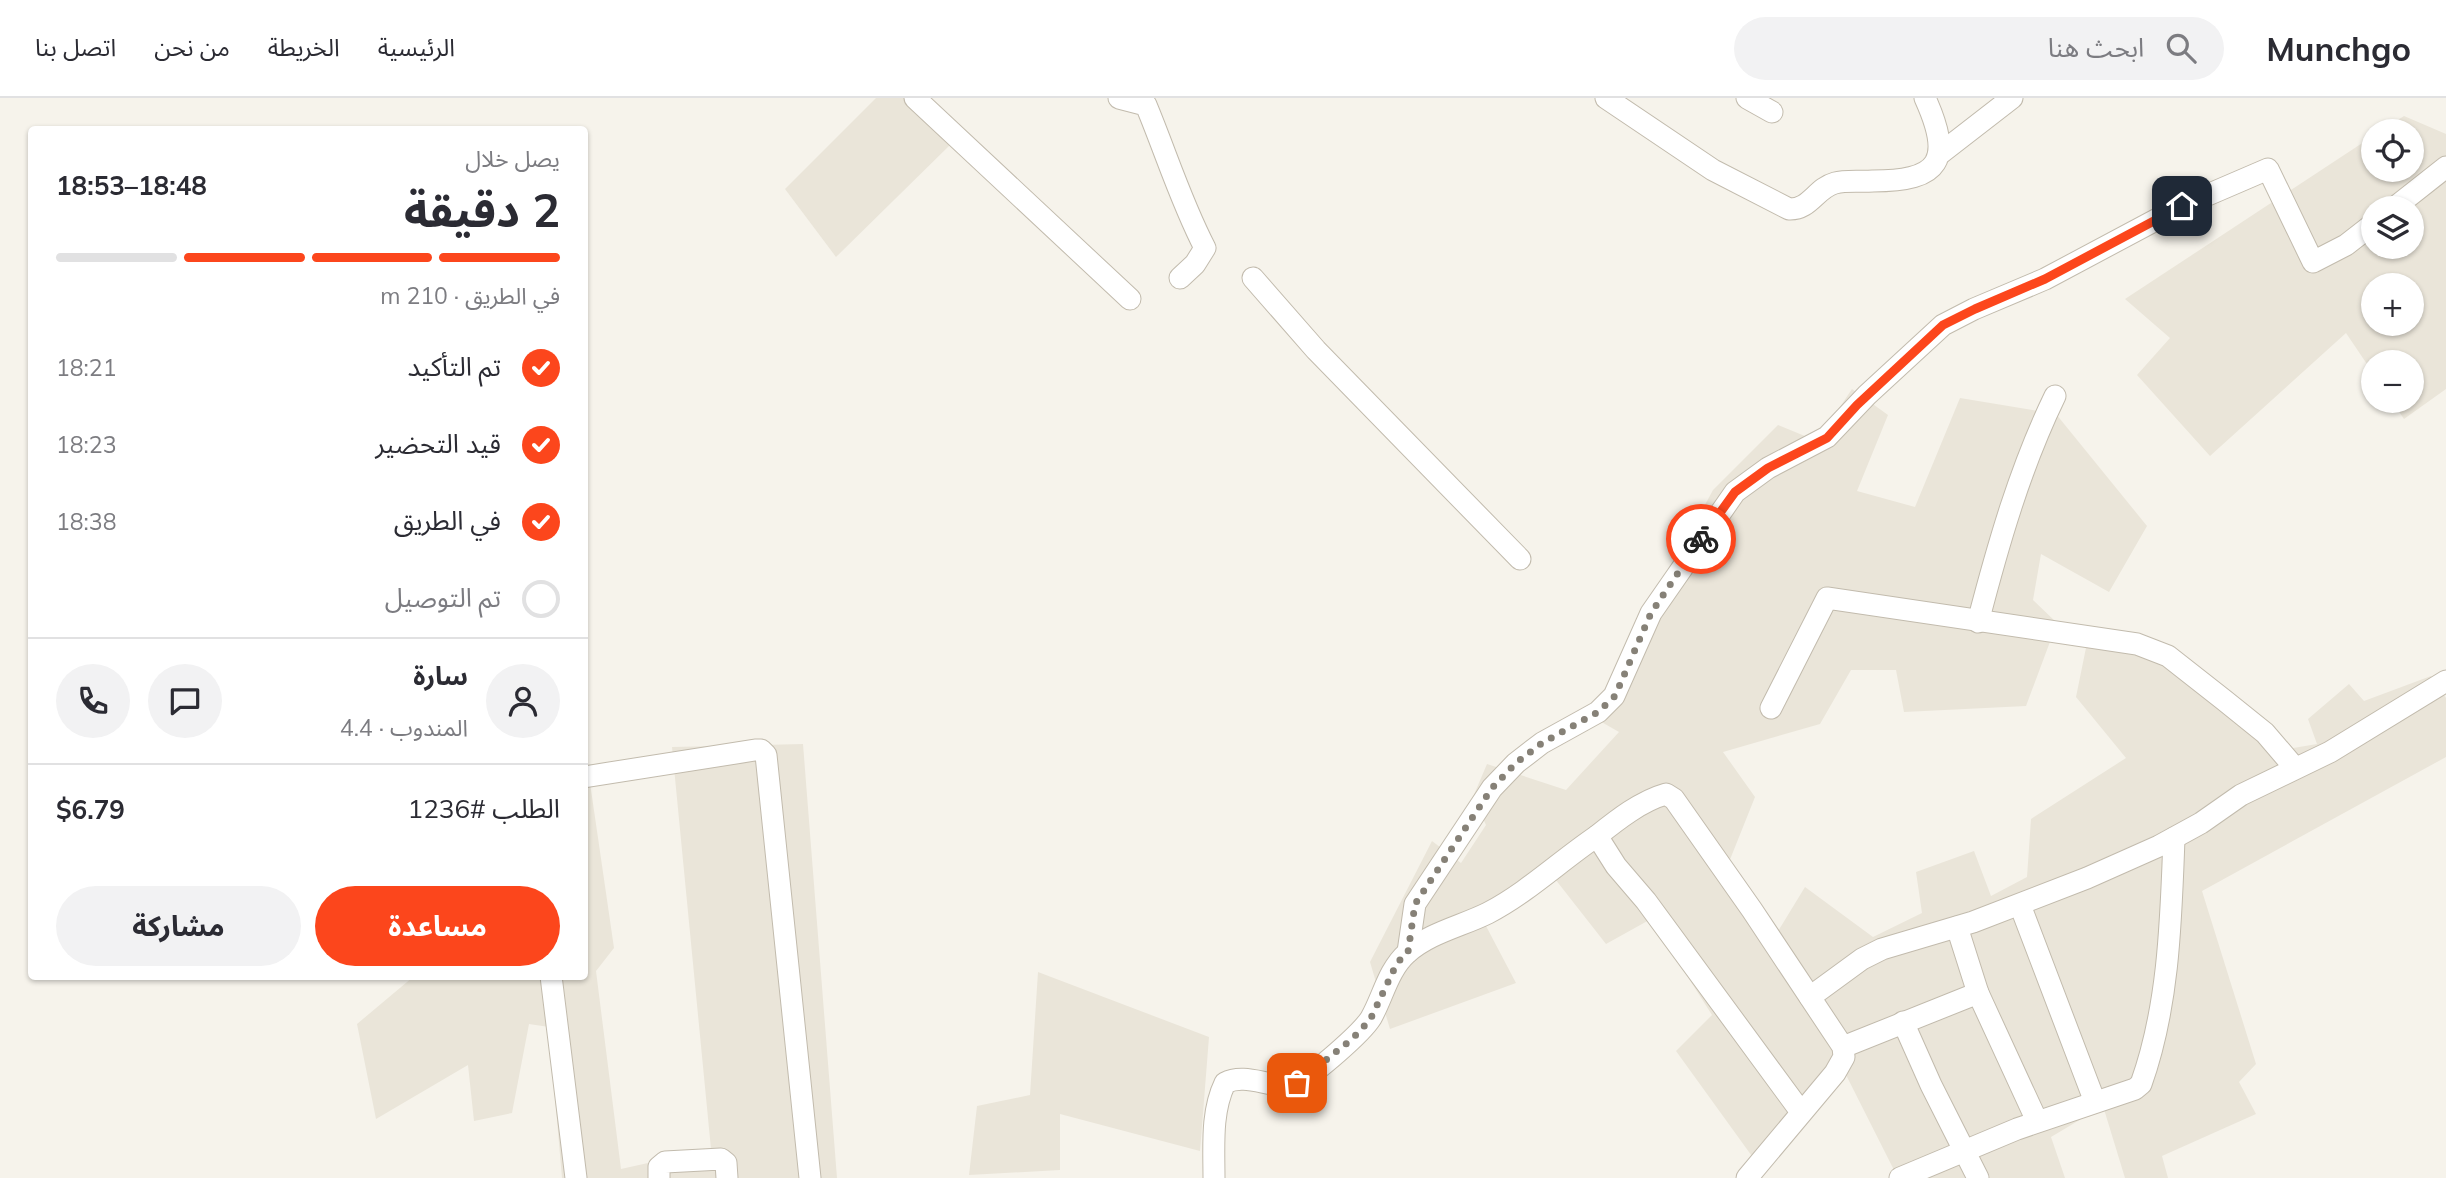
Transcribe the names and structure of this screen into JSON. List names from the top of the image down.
{
  "page": {
    "header": "Munchgo",
    "search": "ابحث هنا",
    "nav": [
      "الرئيسية",
      "الخريطة",
      "من نحن",
      "اتصل بنا"
    ],
    "map_buttons": ["+", "−"],
    "heading": ["2 دقيقة", "يصل خلال", "18:48–18:53"],
    "panel": [
      "سارة",
      "المندوب · 4.4",
      "الطلب #1236",
      "$6.79"
    ],
    "bar": "في الطريق · 210 m",
    "list": [
      ["تم التأكيد", "18:21"],
      ["قيد التحضير", "18:23"],
      ["في الطريق", "18:38"],
      "تم التوصيل"
    ],
    "buttons": ["مساعدة", "مشاركة"]
  }
}
